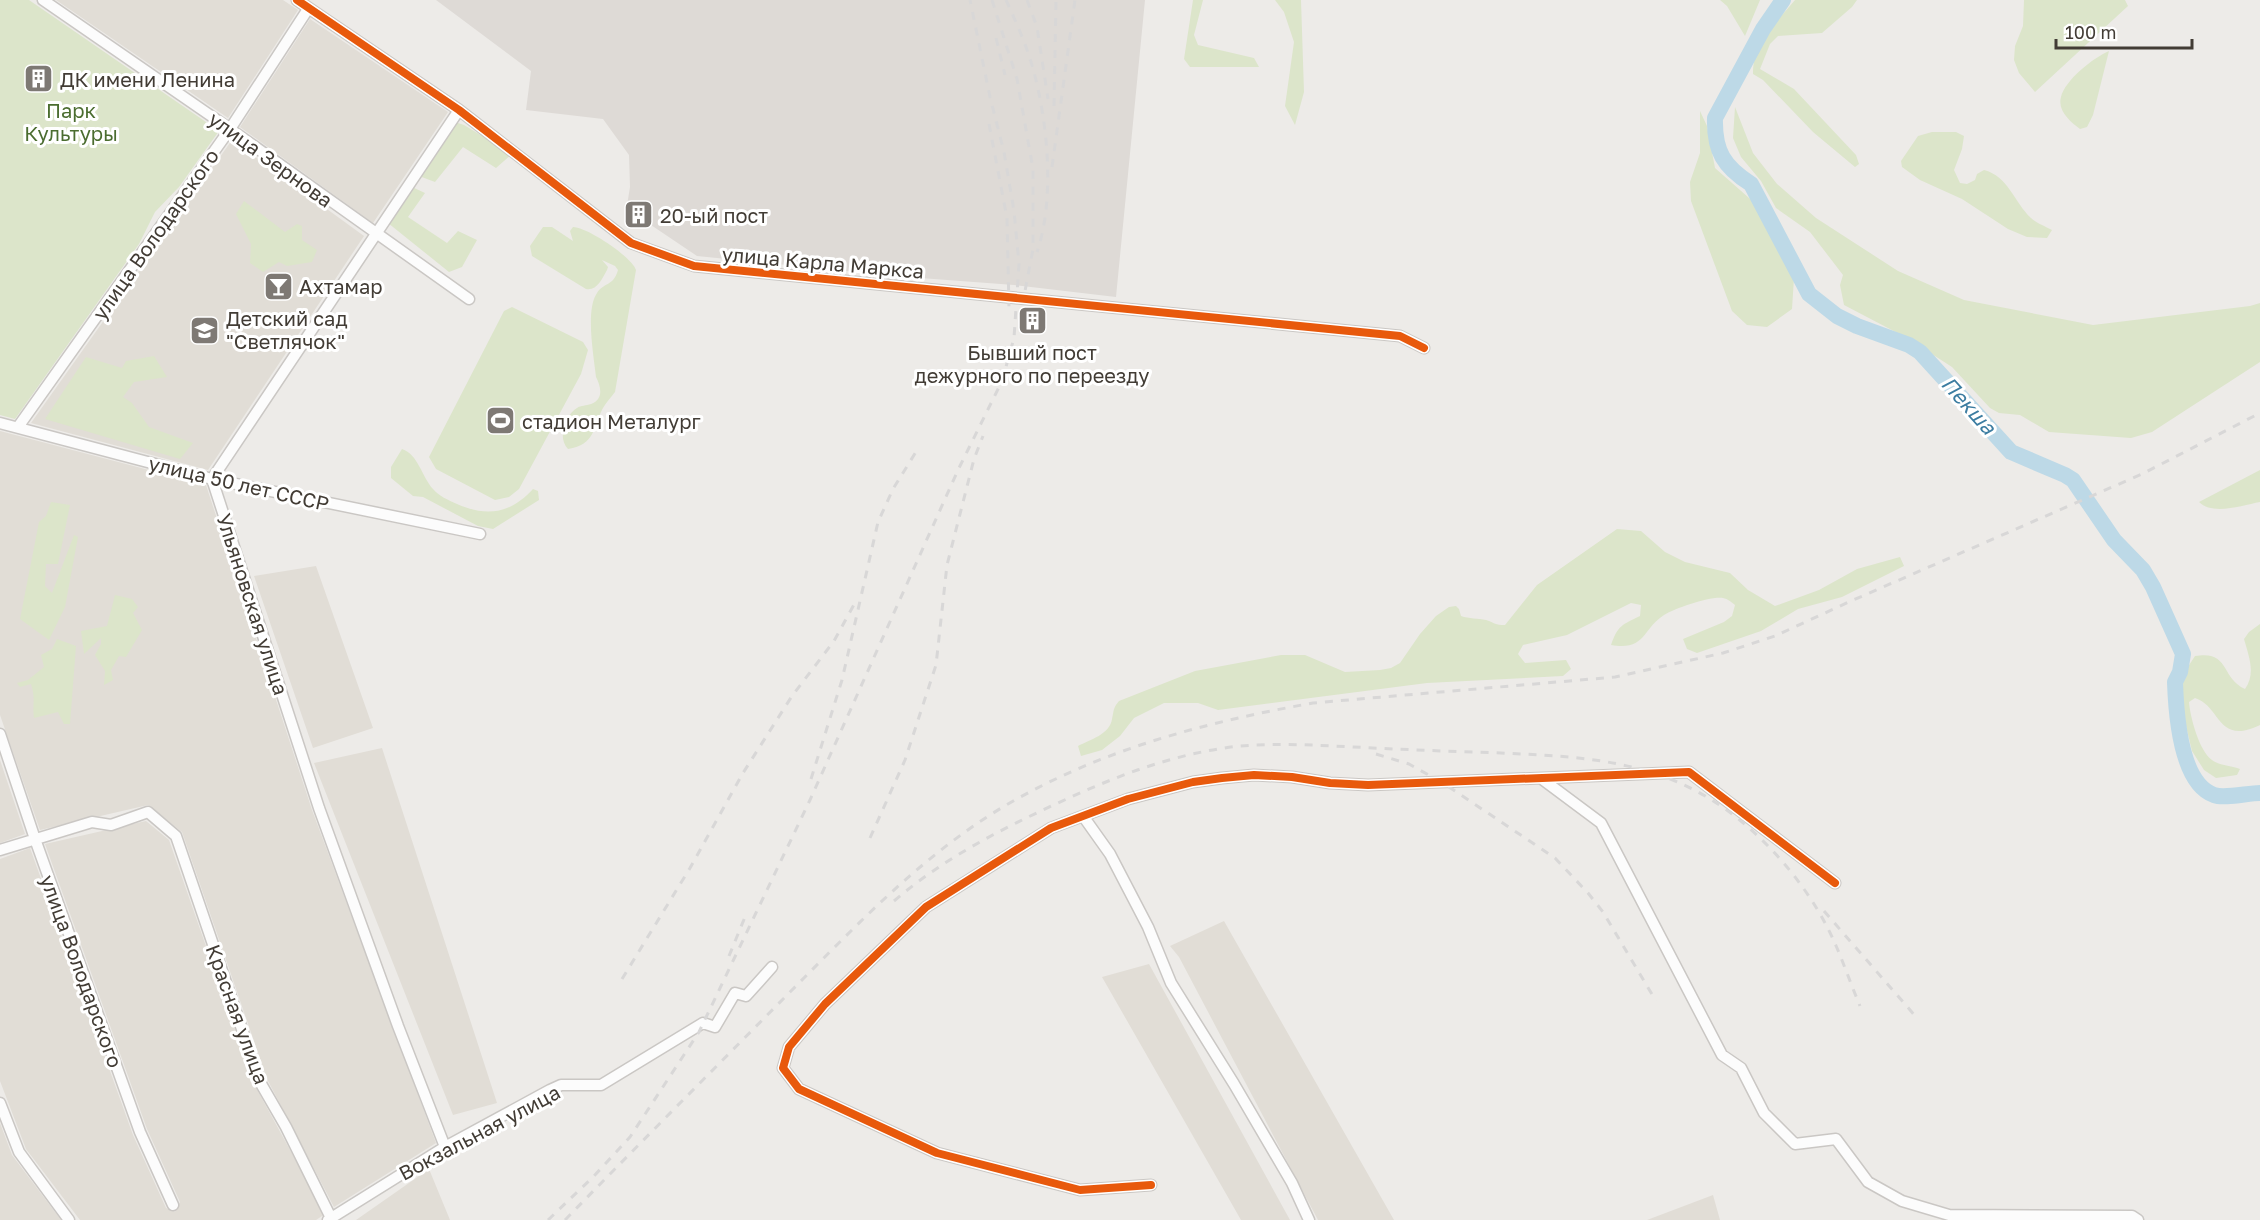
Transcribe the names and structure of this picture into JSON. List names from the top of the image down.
{
  "streets": {
    "street": [
      "улица Зернова",
      "улица Володарского",
      "улица Карла Маркса",
      "улица 50 лет СССР",
      "Ульяновская улица",
      "Красная улица",
      "Вокзальная улица"
    ]
  },
  "crossings": [
    ["улица Зернова", "улица Володарского"],
    ["улица Володарского", "улица Карла Маркса"],
    ["улица Володарского", "улица 50 лет СССР"],
    ["улица Володарского", "Красная улица"],
    ["улица 50 лет СССР", "Ульяновская улица"],
    ["Ульяновская улица", "Вокзальная улица"],
    ["Красная улица", "Вокзальная улица"]
  ],
  "water": ["Пекша"],
  "parks": ["Парк Культуры"],
  "places": {
    "building": ["ДК имени Ленина", "20-ый пост", "Бывший пост дежурного по переезду"],
    "bar": ["Ахтамар"],
    "school or university": ["Детский сад \"Светлячок\""],
    "sports": ["стадион Металург"]
  },
  "scale_bar": "100 m"
}
